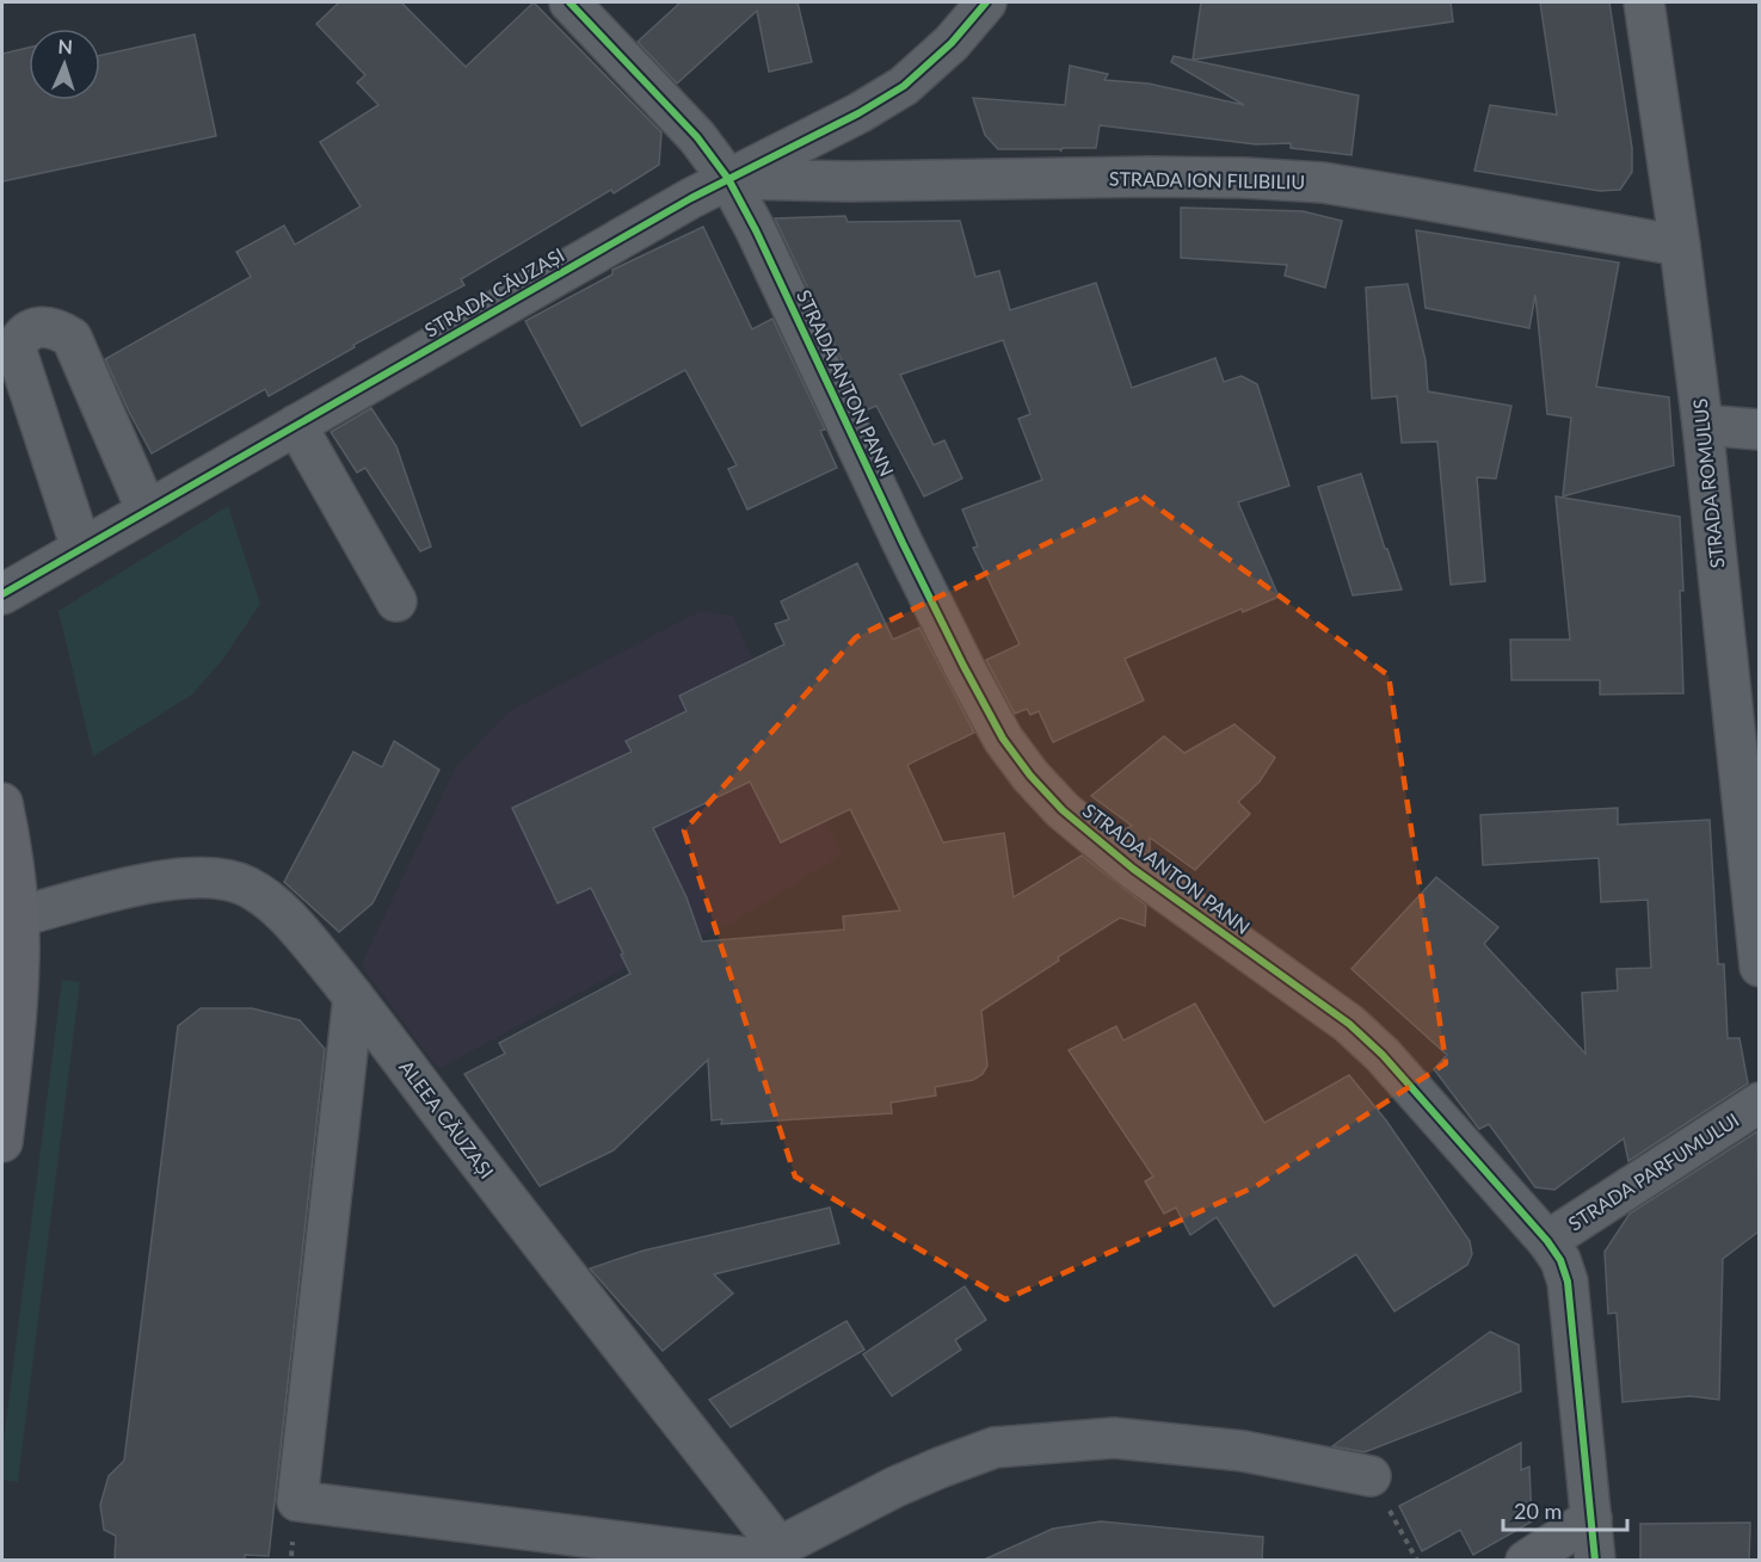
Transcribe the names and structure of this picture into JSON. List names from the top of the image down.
{
  "streets": {
    "street": [
      "STRADA ION FILIBILIU",
      "STRADA CĂUZAȘI",
      "STRADA ANTON PANN",
      "STRADA ROMULUS",
      "ALEEA CĂUZAȘI",
      "STRADA PARFUMULUI"
    ]
  },
  "crossings": [
    ["STRADA ION FILIBILIU", "STRADA CĂUZAȘI"],
    ["STRADA ION FILIBILIU", "STRADA ANTON PANN"],
    ["STRADA ION FILIBILIU", "STRADA ROMULUS"],
    ["STRADA CĂUZAȘI", "STRADA ANTON PANN"],
    ["STRADA ANTON PANN", "STRADA PARFUMULUI"]
  ],
  "scale_bar": "20 m",
  "north": "top"
}
